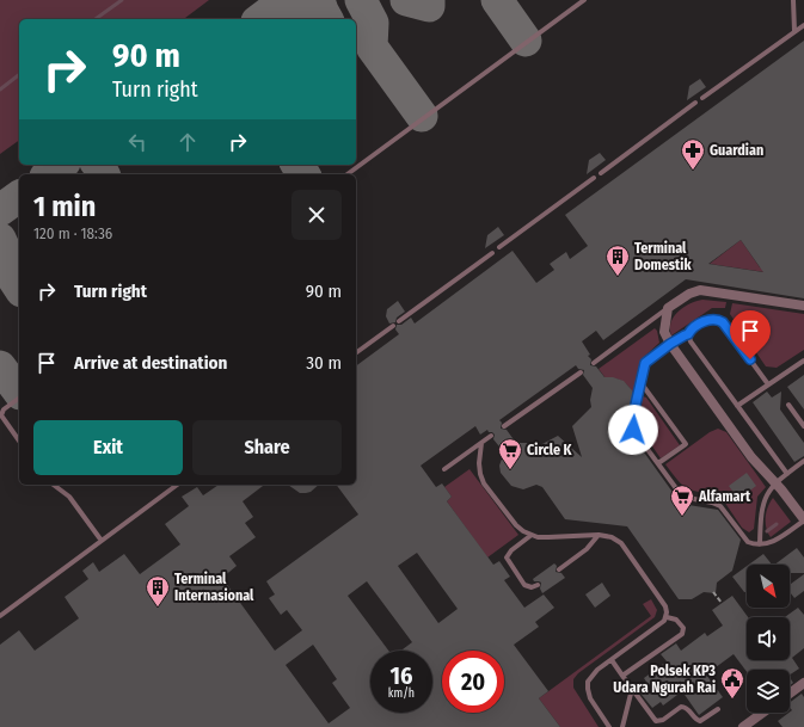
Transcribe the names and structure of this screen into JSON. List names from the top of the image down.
{
  "places": {
    "pharmacy": ["Guardian"],
    "building": ["Terminal Domestik", "Terminal Internasional"],
    "supermarket": ["Circle K", "Alfamart"],
    "public building": ["Polsek KP3 Udara Ngurah Rai"]
  },
  "north": "bottom right",
  "page": {
    "turn": ["90 m", "Turn right"],
    "heading": ["1 min", "120 m · 18:36"],
    "list": [
      {
        "name": "Turn right",
        "value": "90 m"
      },
      {
        "name": "Arrive at destination",
        "value": "30 m"
      }
    ],
    "buttons": ["Exit", "Share"],
    "speed": "16 km/h",
    "limit": "20"
  }
}
